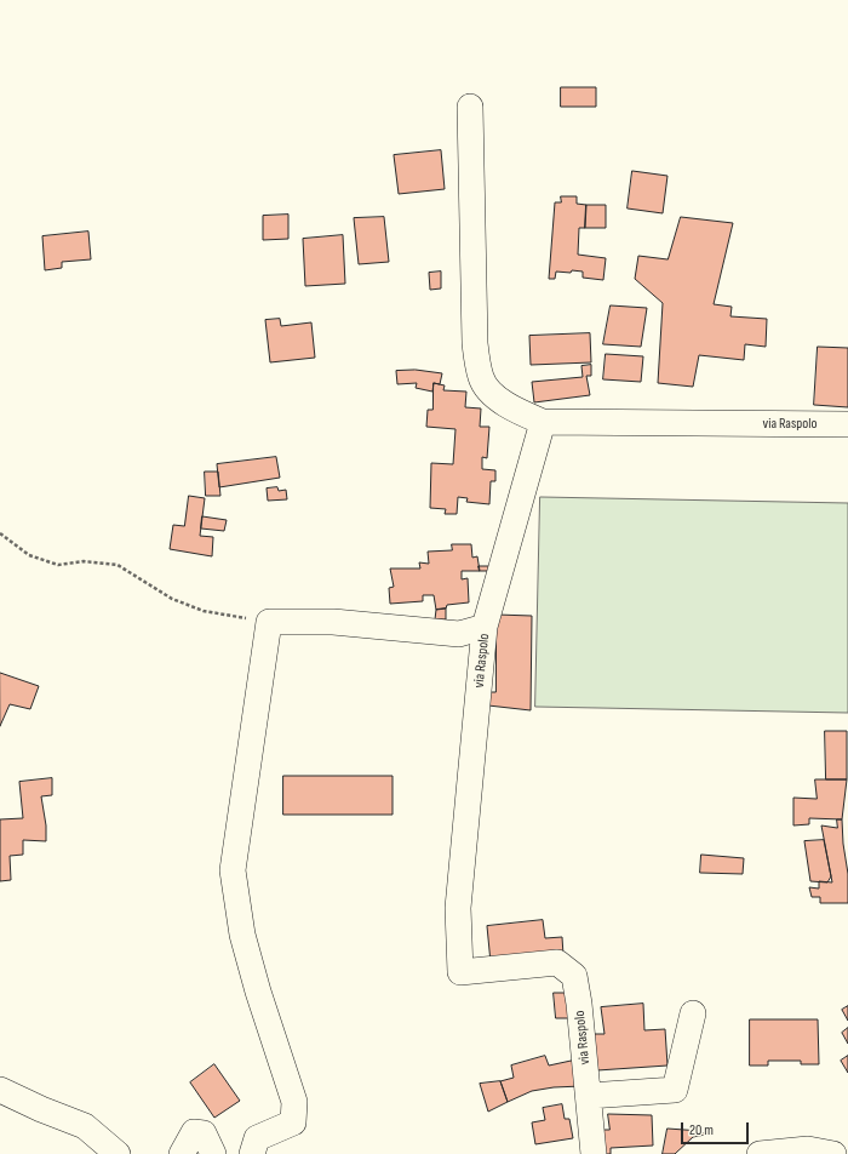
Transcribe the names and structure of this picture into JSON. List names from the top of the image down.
{
  "streets": {
    "street": ["via Raspolo"]
  },
  "scale_bar": "20 m"
}
